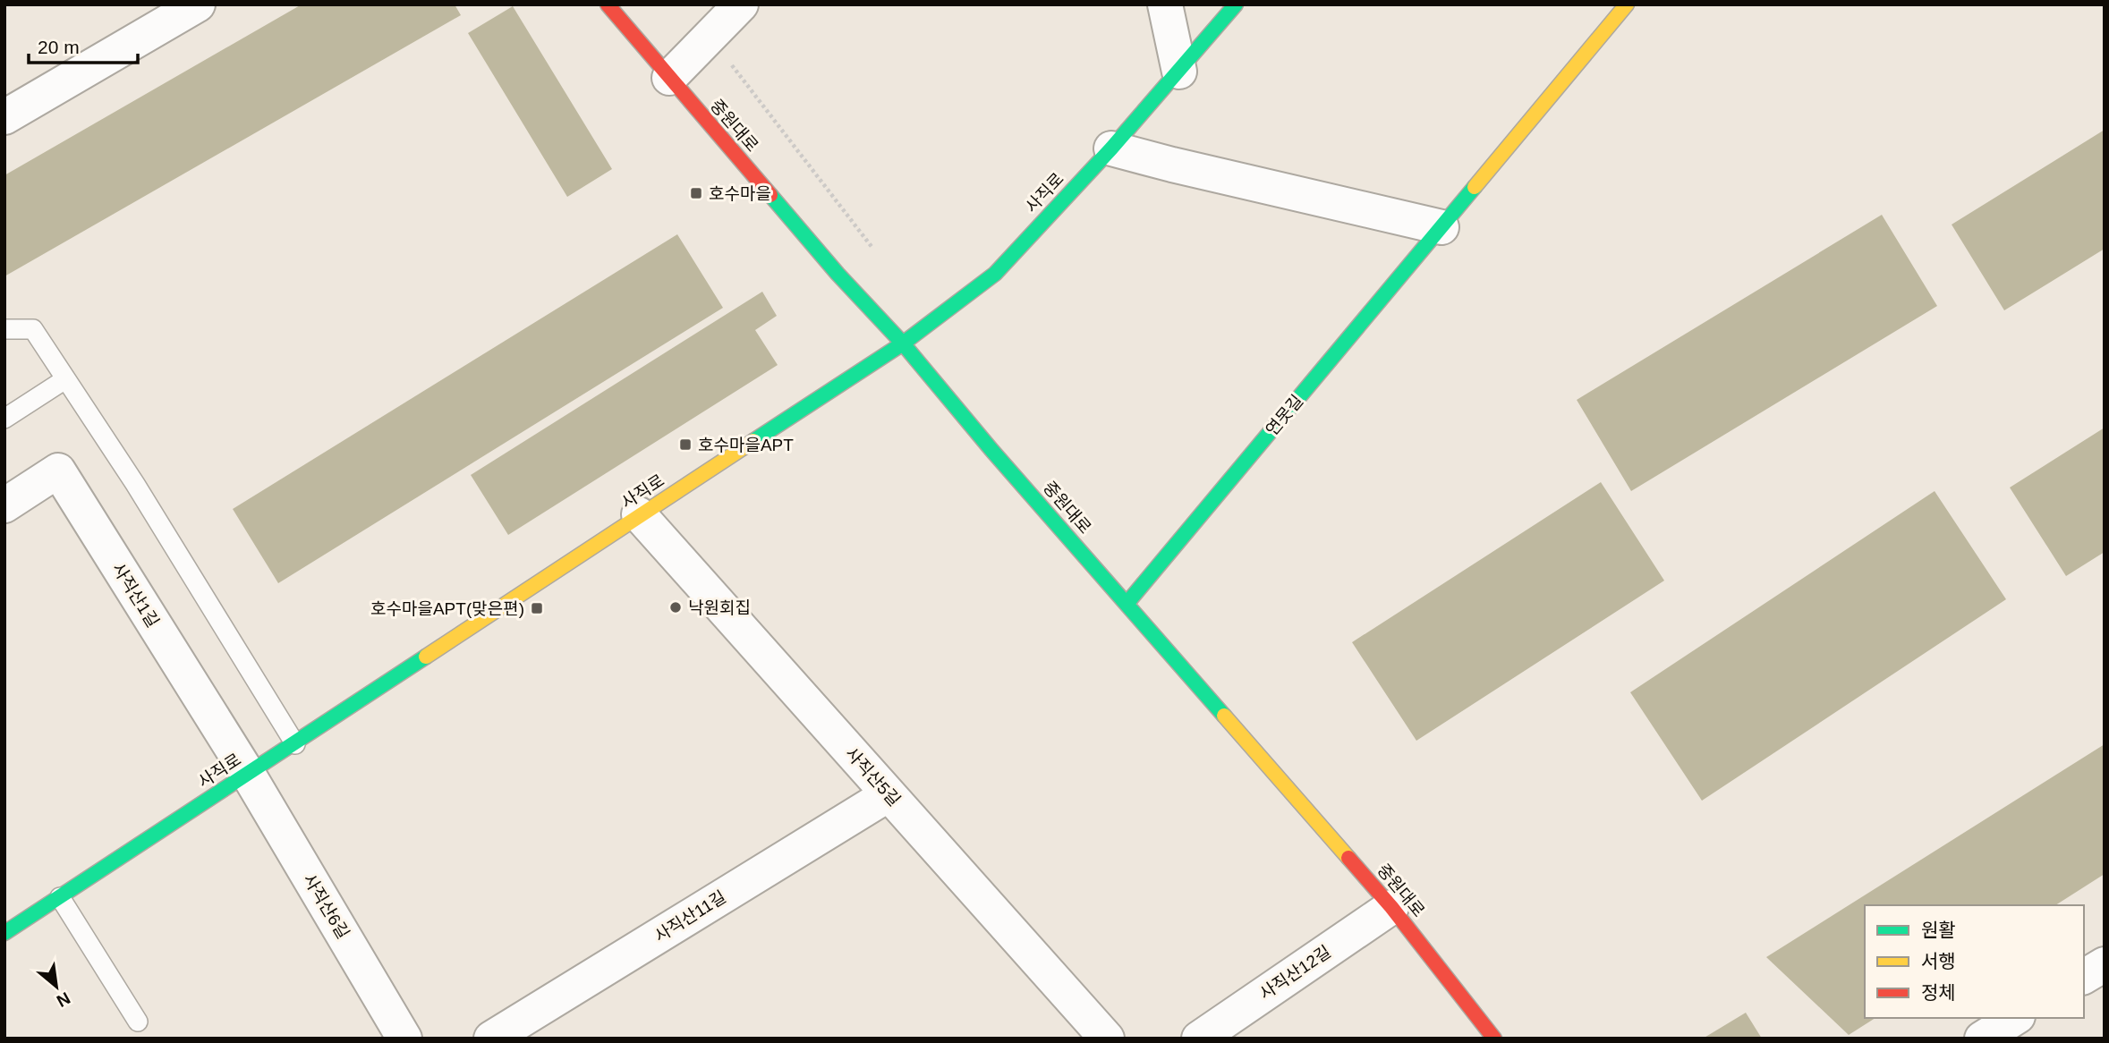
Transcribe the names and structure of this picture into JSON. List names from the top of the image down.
{
  "streets": {
    "street": [
      "중원대로",
      "사직로",
      "연못길",
      "사직산1길",
      "사직산5길",
      "사직산6길",
      "사직산11길",
      "사직산12길"
    ]
  },
  "crossings": [
    ["중원대로", "사직로"],
    ["중원대로", "연못길"],
    ["중원대로", "사직산12길"],
    ["사직로", "사직산1길"],
    ["사직로", "사직산5길"],
    ["사직로", "사직산6길"],
    ["사직산1길", "사직산6길"],
    ["사직산5길", "사직산11길"]
  ],
  "places": {
    "transit": ["호수마을", "호수마을APT", "호수마을APT(맞은편)"],
    "other": ["낙원회집"]
  },
  "legend": ["원활", "서행", "정체"],
  "scale_bar": "20 m",
  "north": "bottom right"
}
